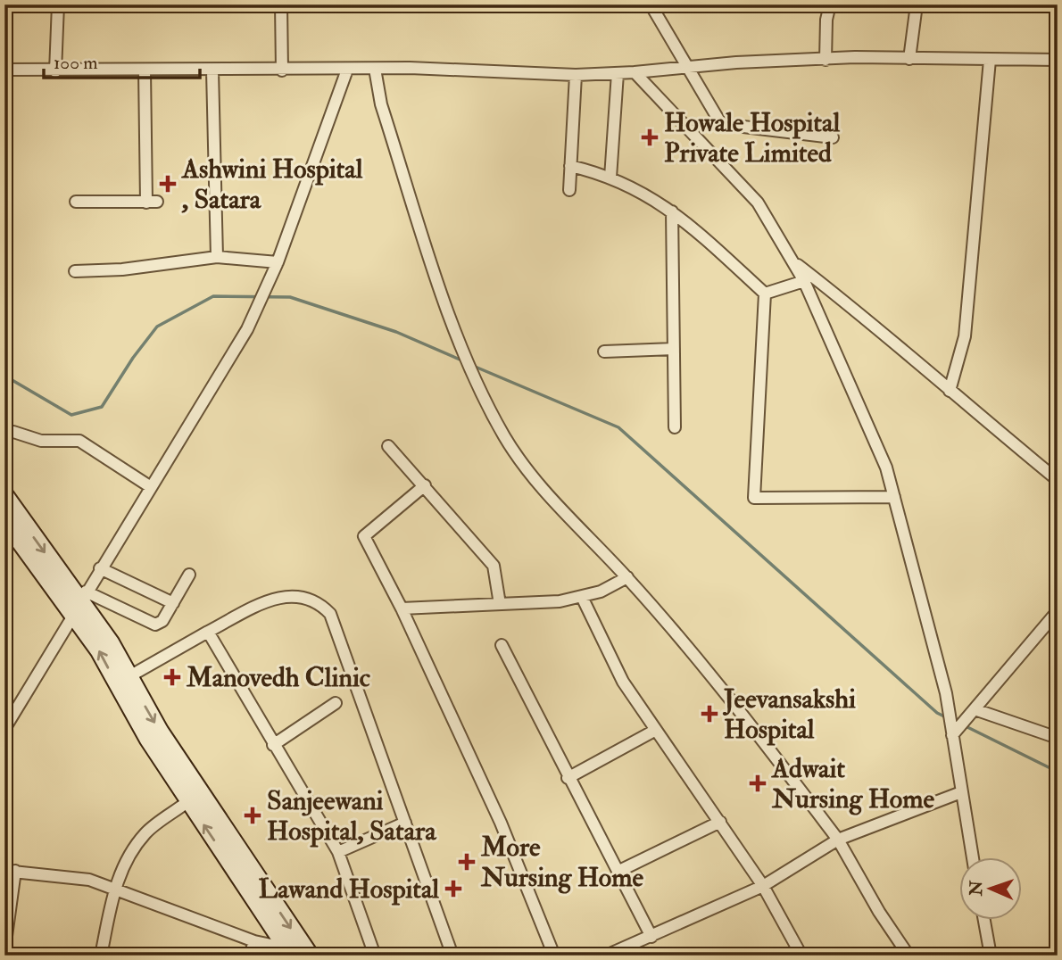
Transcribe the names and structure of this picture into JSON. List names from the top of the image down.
{
  "places": {
    "health": [
      "Howale Hospital Private Limited",
      "Ashwini Hospital , Satara",
      "Manovedh Clinic",
      "Jeevansakshi Hospital",
      "Adwait Nursing Home",
      "Sanjeewani Hospital, Satara",
      "More Nursing Home",
      "Lawand Hospital"
    ]
  },
  "scale_bar": "100 m",
  "north": "left"
}
